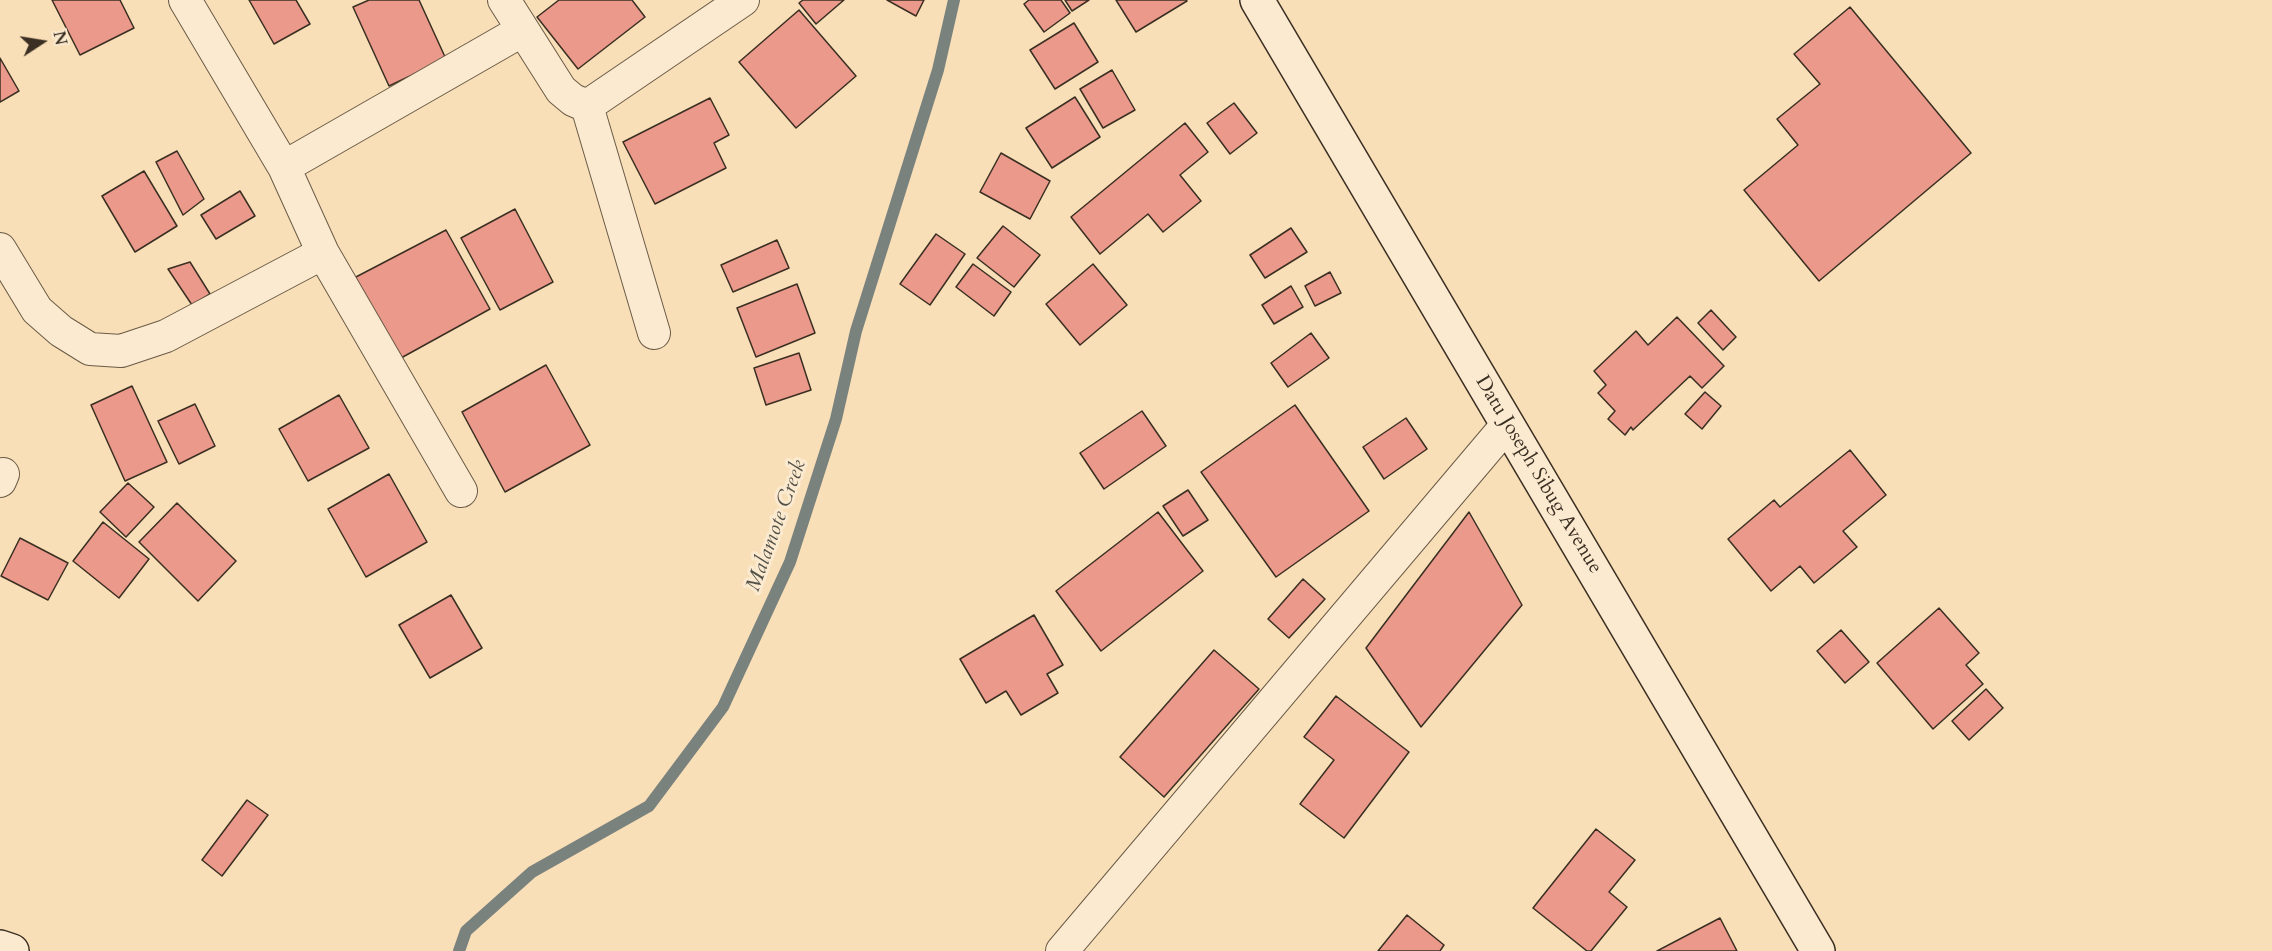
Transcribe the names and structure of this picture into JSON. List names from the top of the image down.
{
  "streets": {
    "main road": ["Datu Joseph Sibug Avenue"]
  },
  "water": ["Malamote Creek"],
  "north": "right"
}
